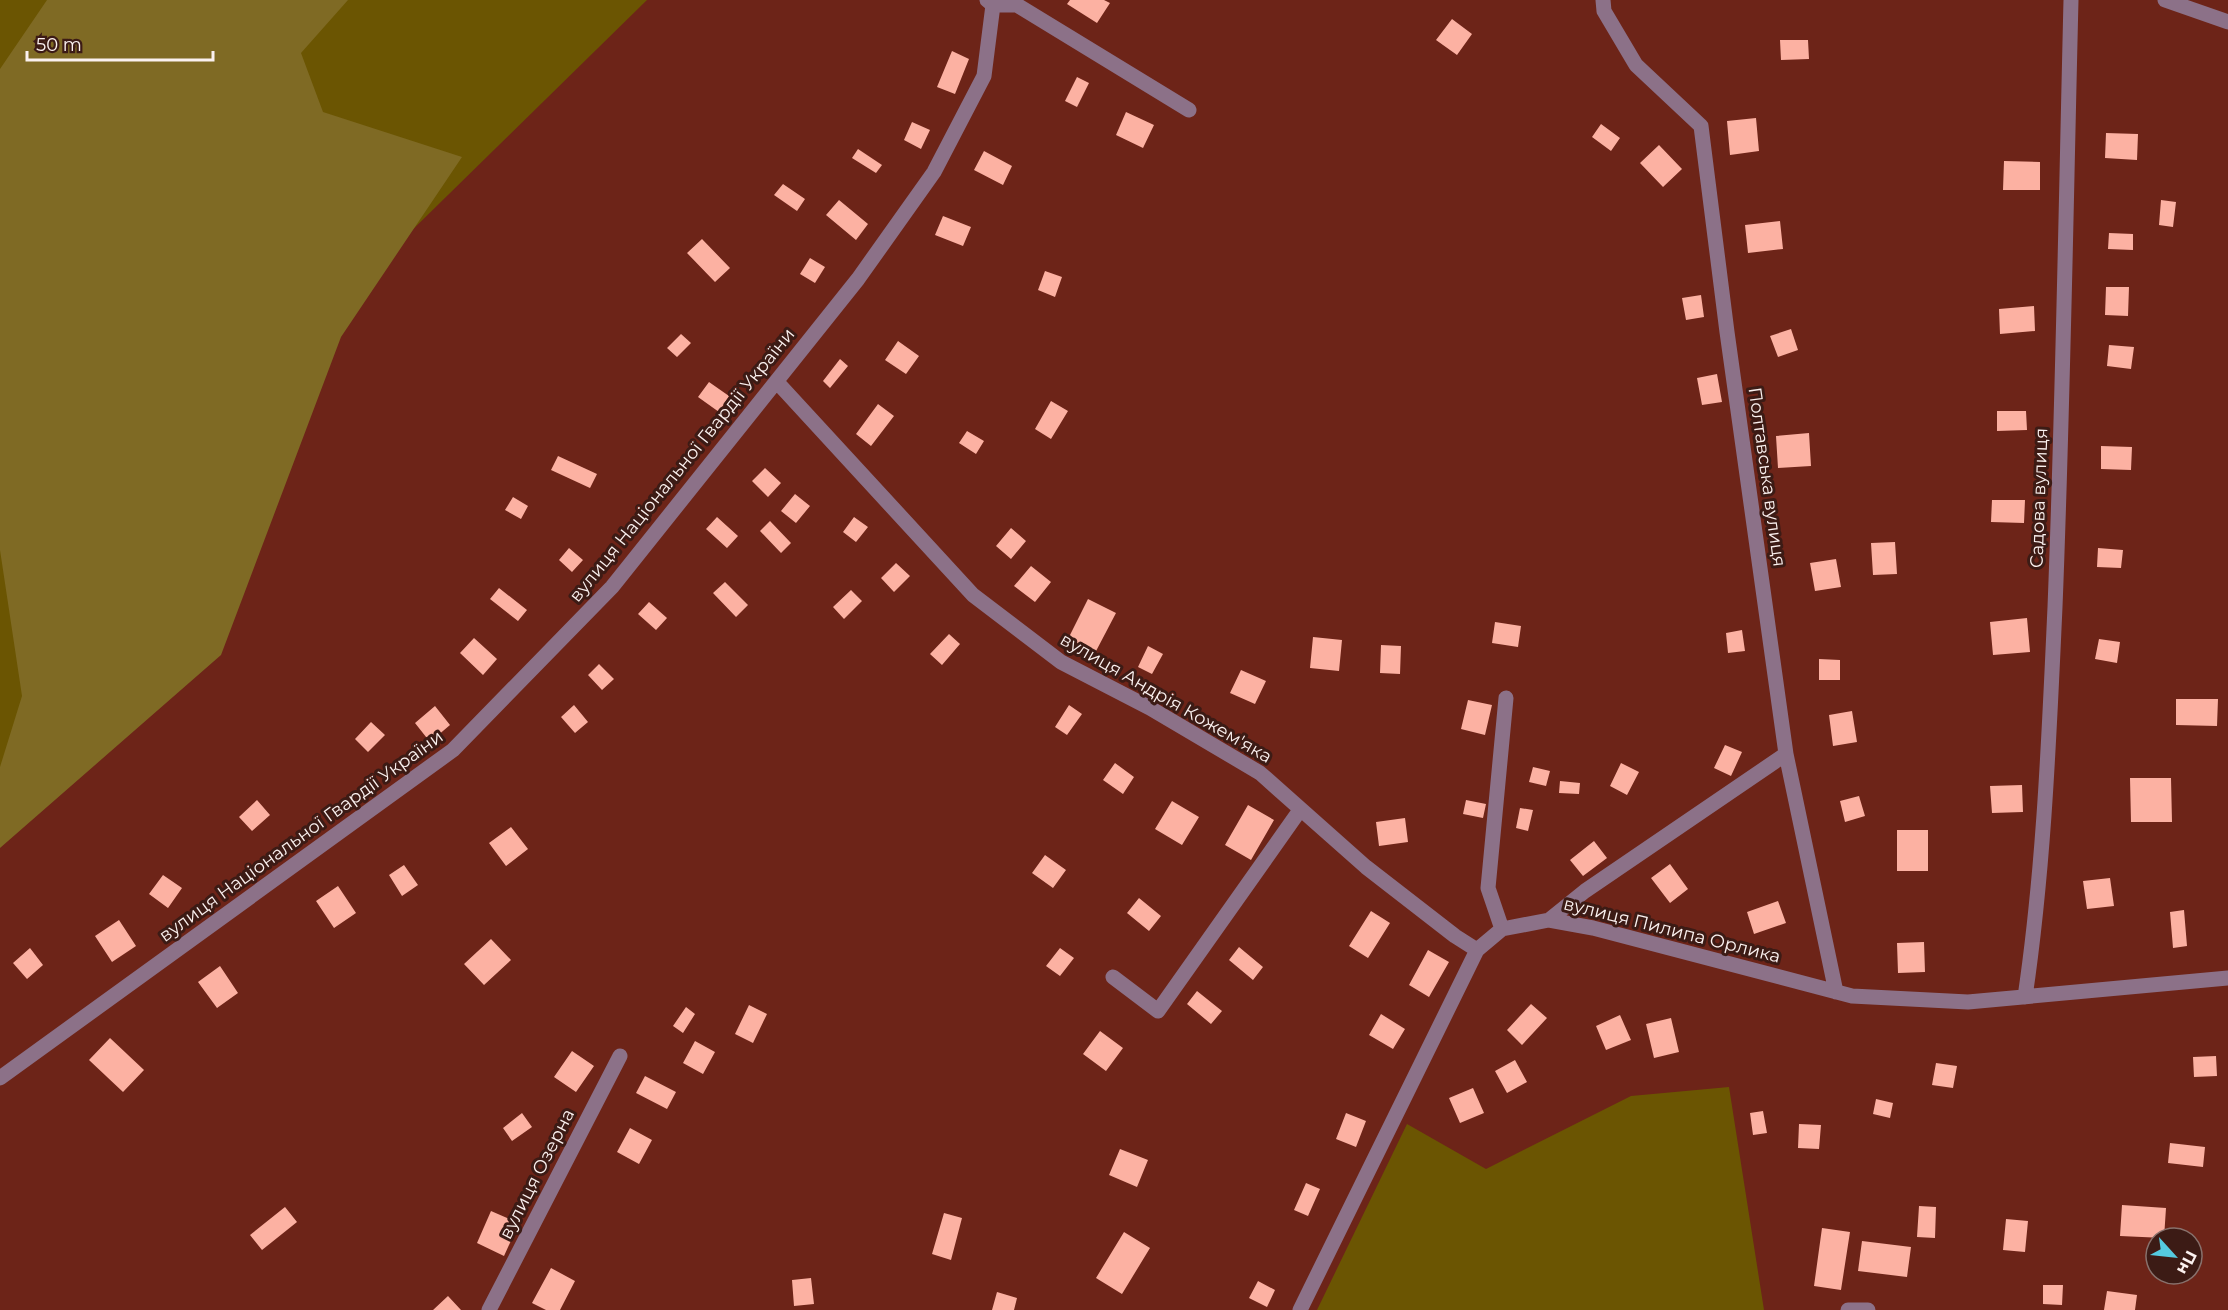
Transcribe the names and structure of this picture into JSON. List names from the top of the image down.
{
  "streets": {
    "street": [
      "вулиця Національної Гвардії України",
      "Полтавська вулиця",
      "Садова вулиця",
      "вулиця Андрія Кожем'яка",
      "вулиця Пилипа Орлика",
      "вулиця Озерна"
    ]
  },
  "crossings": [
    ["вулиця Національної Гвардії України", "вулиця Андрія Кожем'яка"],
    ["Полтавська вулиця", "вулиця Пилипа Орлика"],
    ["Садова вулиця", "вулиця Пилипа Орлика"],
    ["вулиця Андрія Кожем'яка", "вулиця Пилипа Орлика"]
  ],
  "scale_bar": "50 m",
  "north": "bottom right"
}
